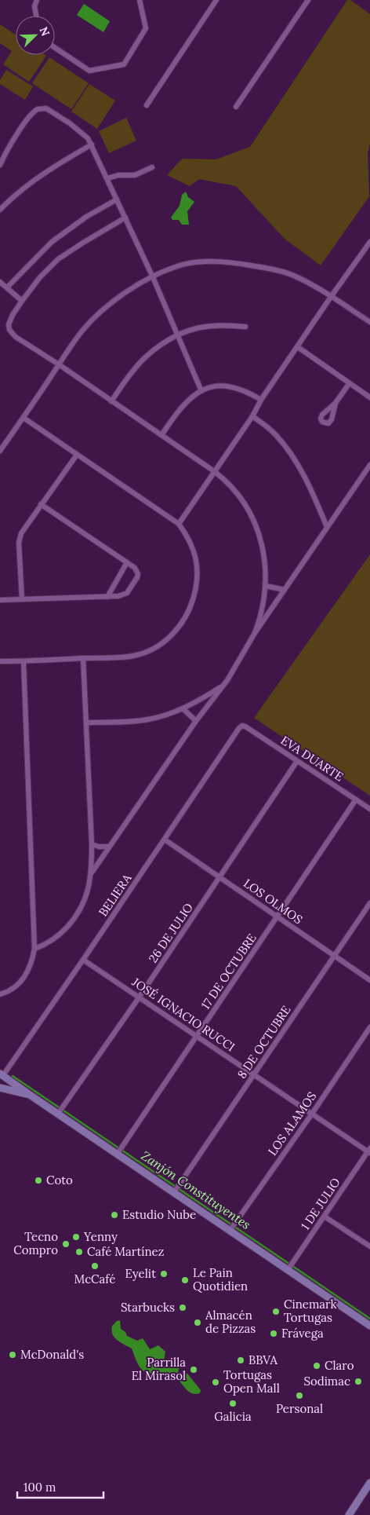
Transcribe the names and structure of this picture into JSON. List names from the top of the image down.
{
  "streets": {
    "street": [
      "EVA DUARTE",
      "BELIERA",
      "LOS OLMOS",
      "26 DE JULIO",
      "17 DE OCTUBRE",
      "JOSÉ IGNACIO RUCCI",
      "8 DE OCTUBRE",
      "LOS ALAMOS",
      "1 DE JULIO"
    ]
  },
  "crossings": [
    ["EVA DUARTE", "BELIERA"],
    ["EVA DUARTE", "26 DE JULIO"],
    ["EVA DUARTE", "17 DE OCTUBRE"],
    ["BELIERA", "LOS OLMOS"],
    ["BELIERA", "JOSÉ IGNACIO RUCCI"],
    ["LOS OLMOS", "26 DE JULIO"],
    ["LOS OLMOS", "17 DE OCTUBRE"],
    ["LOS OLMOS", "8 DE OCTUBRE"],
    ["26 DE JULIO", "JOSÉ IGNACIO RUCCI"],
    ["17 DE OCTUBRE", "JOSÉ IGNACIO RUCCI"],
    ["JOSÉ IGNACIO RUCCI", "8 DE OCTUBRE"],
    ["JOSÉ IGNACIO RUCCI", "LOS ALAMOS"],
    ["JOSÉ IGNACIO RUCCI", "1 DE JULIO"]
  ],
  "water": ["Zanjón Constituyentes"],
  "places": [
    "Coto",
    "Estudio Nube",
    "Yenny",
    "Tecno Compro",
    "Café Martínez",
    "McCafé",
    "Eyelit",
    "Le Pain Quotidien",
    "Starbucks",
    "Cinemark Tortugas",
    "Almacén de Pizzas",
    "Frávega",
    "McDonald's",
    "BBVA",
    "Claro",
    "Parrilla El Mirasol",
    "Sodimac",
    "Tortugas Open Mall",
    "Personal",
    "Galicia"
  ],
  "scale_bar": "100 m",
  "north": "top right"
}
